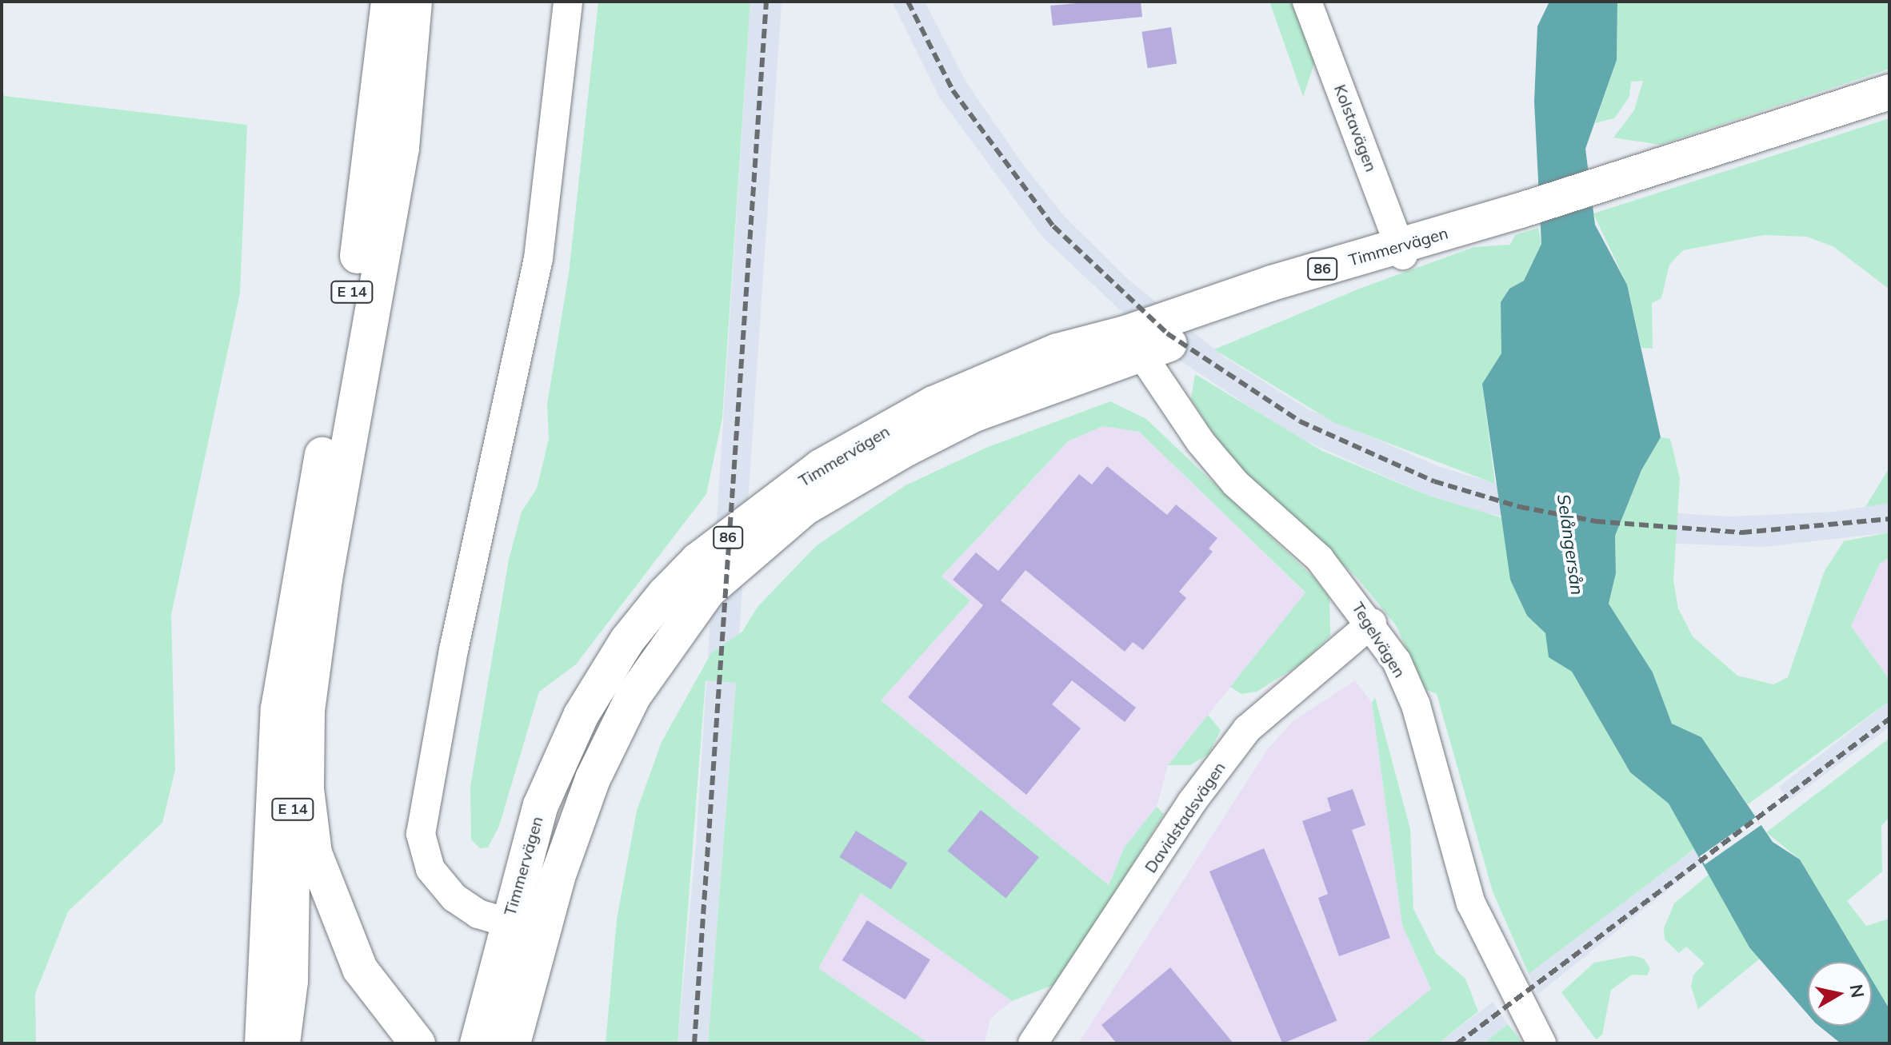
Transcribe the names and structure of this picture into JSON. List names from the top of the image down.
{
  "streets": {
    "main road": ["Timmervägen", "86", "E 14"],
    "street": ["Kolstavägen", "Tegelvägen", "Davidstadsvägen"]
  },
  "crossings": [
    ["Kolstavägen", "Timmervägen"],
    ["Timmervägen", "86"],
    ["Timmervägen", "Tegelvägen"],
    ["Tegelvägen", "Davidstadsvägen"]
  ],
  "water": ["Selångersån"],
  "north": "right"
}
